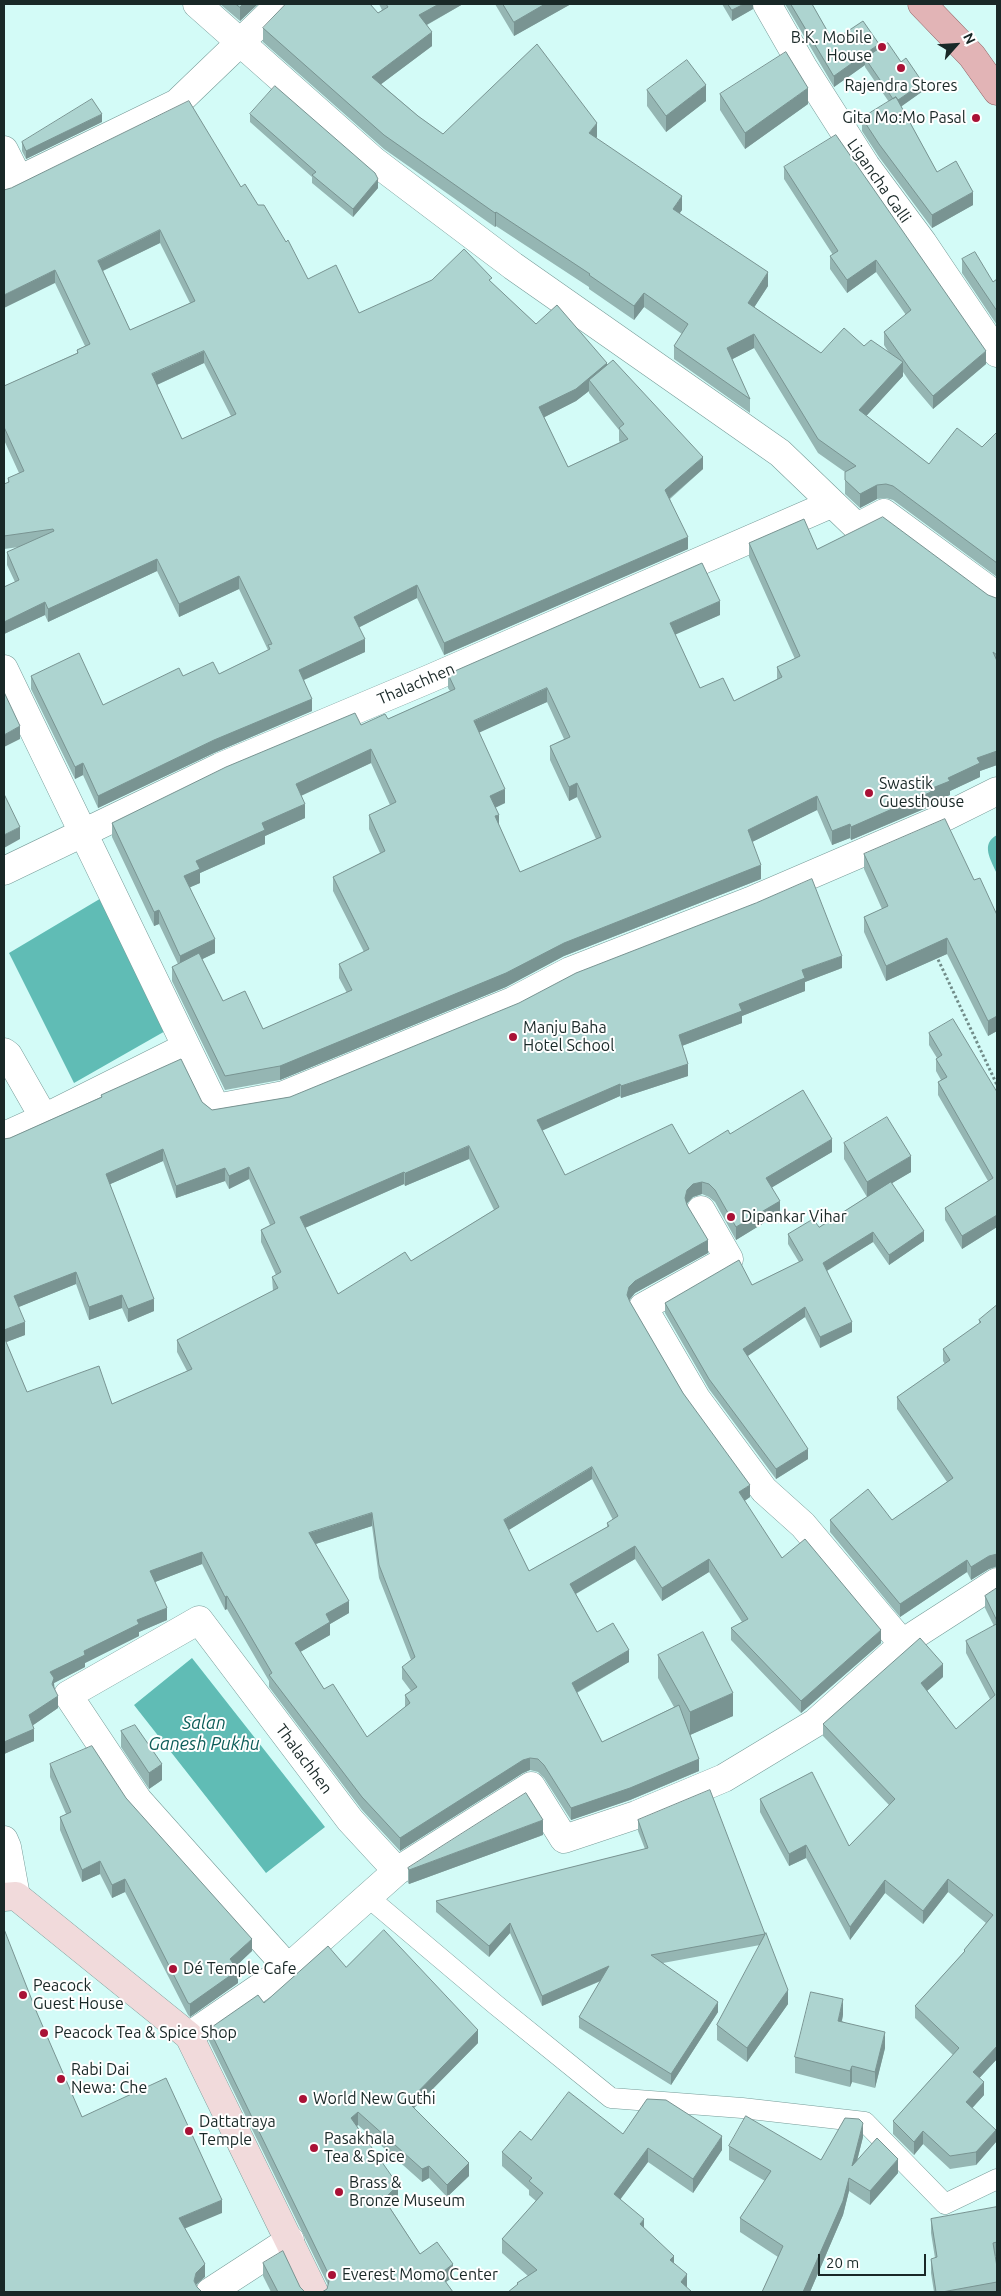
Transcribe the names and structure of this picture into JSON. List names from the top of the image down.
{
  "streets": {
    "street": ["Ligancha Galli", "Thalachhen"]
  },
  "water": ["Salan Ganesh Pukhu"],
  "places": [
    "B.K. Mobile House",
    "Rajendra Stores",
    "Gita Mo:Mo Pasal",
    "Swastik Guesthouse",
    "Manju Baha Hotel School",
    "Dipankar Vihar",
    "Dé Temple Cafe",
    "Peacock Guest House",
    "Peacock Tea & Spice Shop",
    "Rabi Dai Newa: Che",
    "World New Guthi",
    "Dattatraya Temple",
    "Pasakhala Tea & Spice",
    "Brass & Bronze Museum",
    "Everest Momo Center"
  ],
  "scale_bar": "20 m",
  "north": "top right"
}
